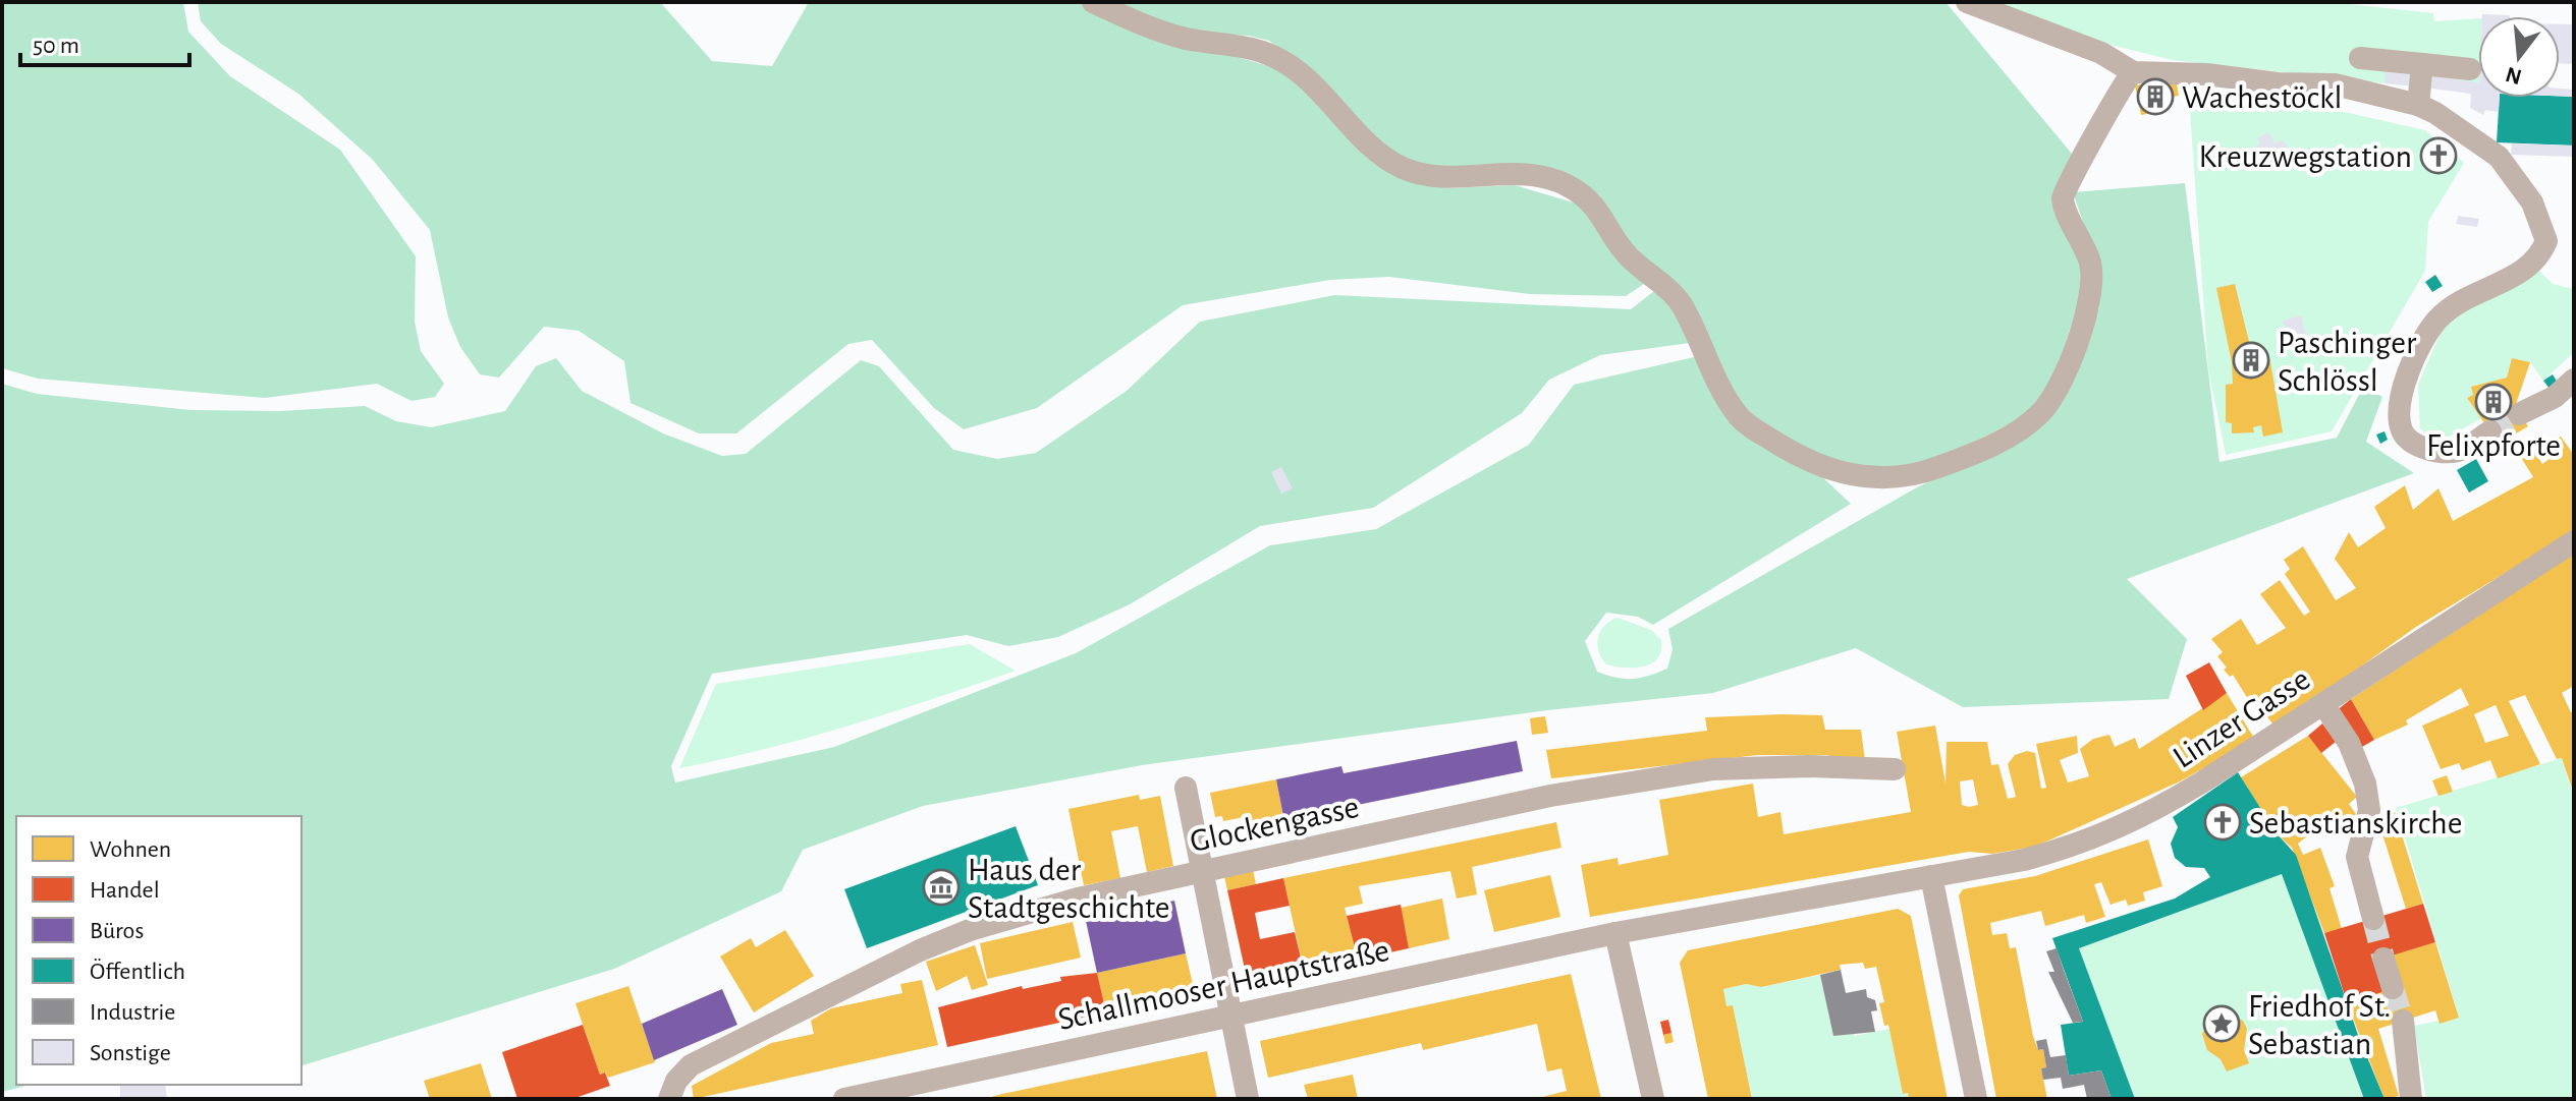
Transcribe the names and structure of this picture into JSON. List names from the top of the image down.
{
  "streets": {
    "street": ["Linzer Gasse", "Glockengasse", "Schallmooser Hauptstraße"]
  },
  "crossings": [
    ["Linzer Gasse", "Schallmooser Hauptstraße"]
  ],
  "places": {
    "building": ["Wachestöckl", "Paschinger Schlössl", "Felixpforte"],
    "church": ["Kreuzwegstation", "Sebastianskirche"],
    "museum": ["Haus der Stadtgeschichte"],
    "place": ["Friedhof St. Sebastian"]
  },
  "legend": [
    "Wohnen",
    "Handel",
    "Büros",
    "Öffentlich",
    "Industrie",
    "Sonstige"
  ],
  "scale_bar": "50 m",
  "north": "bottom"
}
